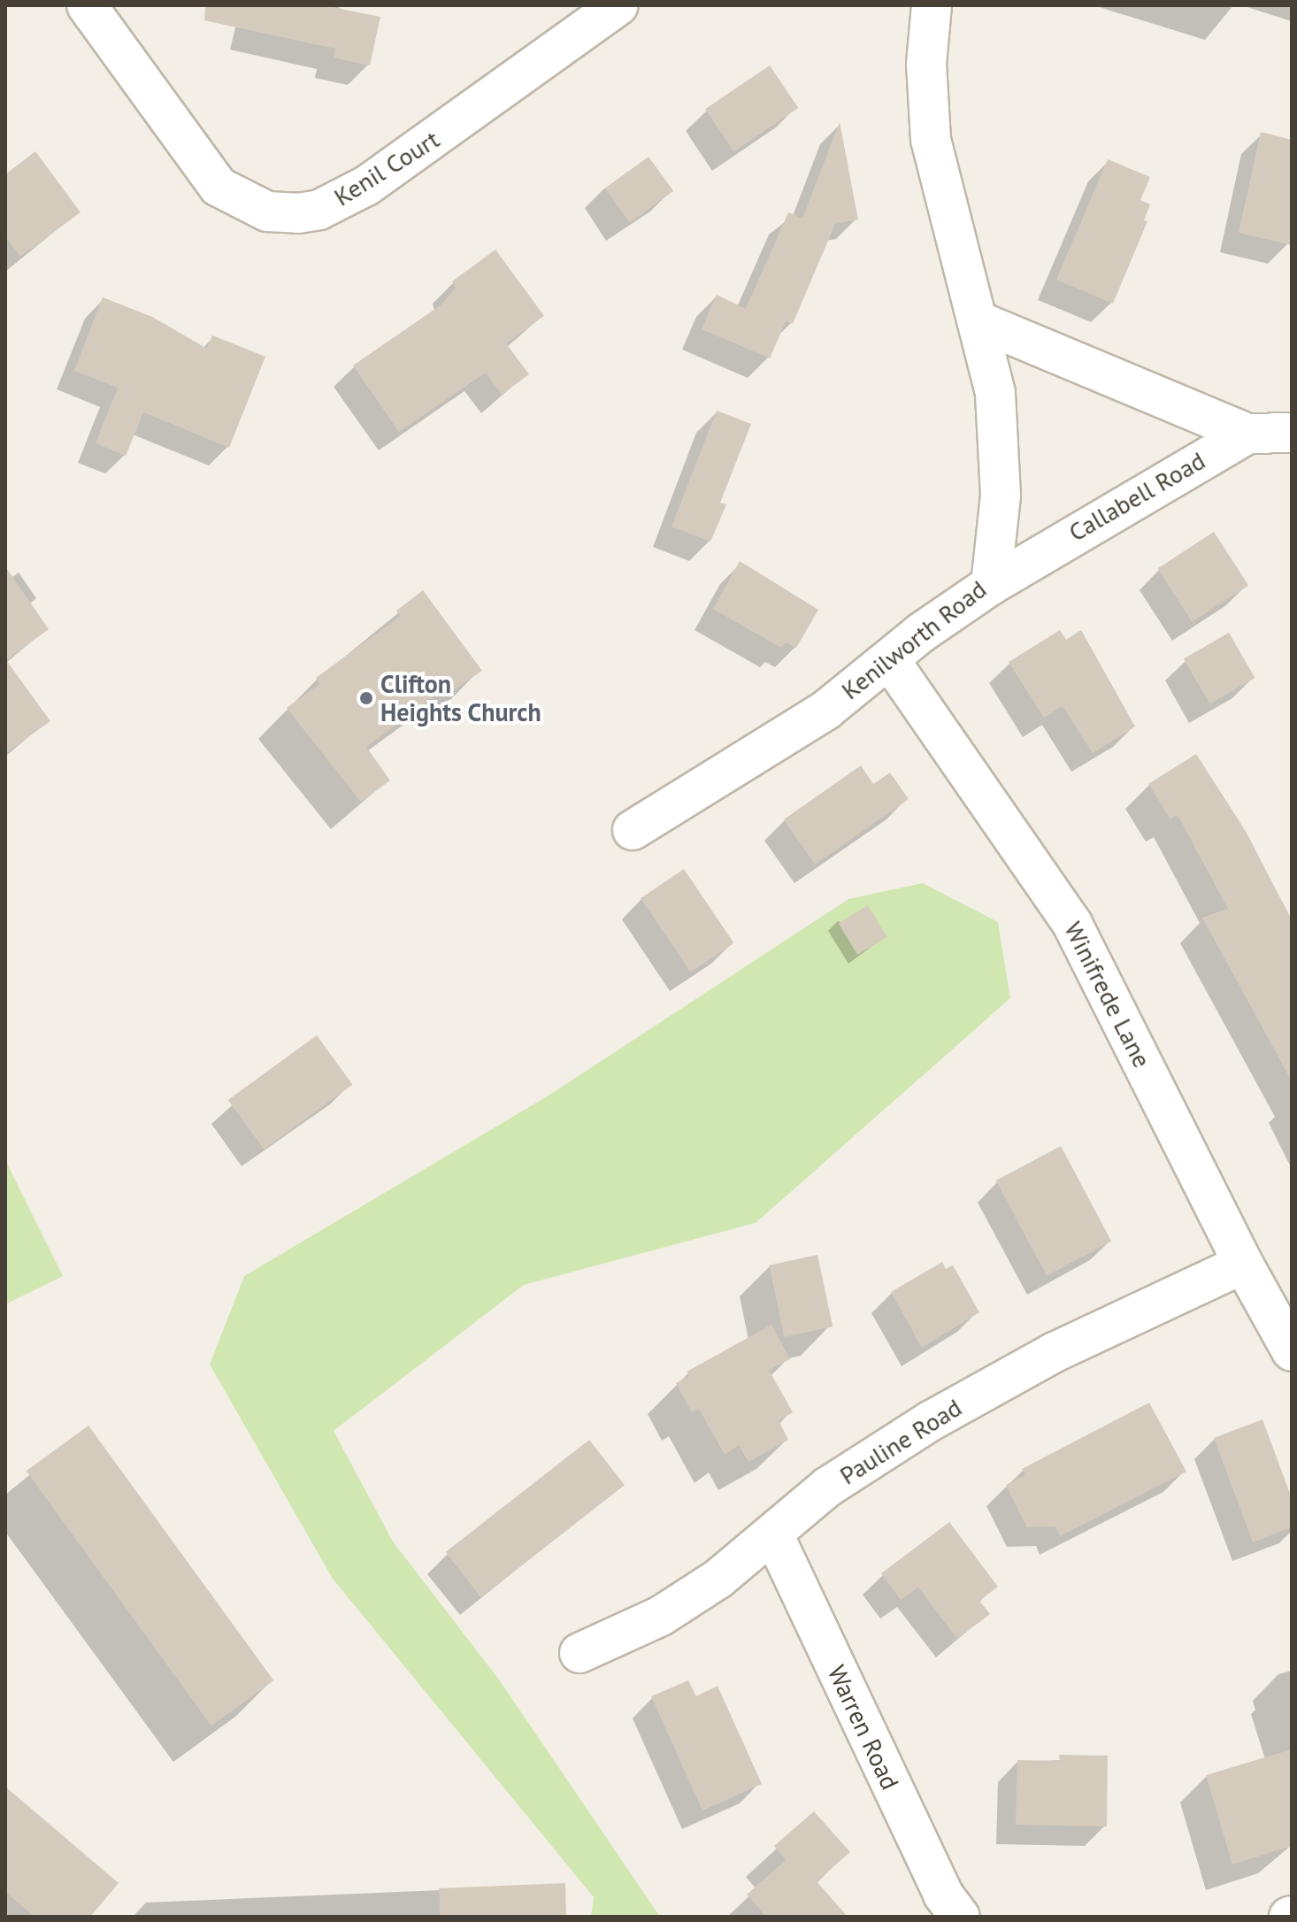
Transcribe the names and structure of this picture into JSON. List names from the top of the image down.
{
  "streets": {
    "street": [
      "Kenil Court",
      "Callabell Road",
      "Kenilworth Road",
      "Winifrede Lane",
      "Pauline Road",
      "Warren Road"
    ]
  },
  "crossings": [
    ["Callabell Road", "Kenilworth Road"],
    ["Kenilworth Road", "Winifrede Lane"],
    ["Winifrede Lane", "Pauline Road"],
    ["Pauline Road", "Warren Road"]
  ],
  "places": ["Clifton Heights Church"]
}
